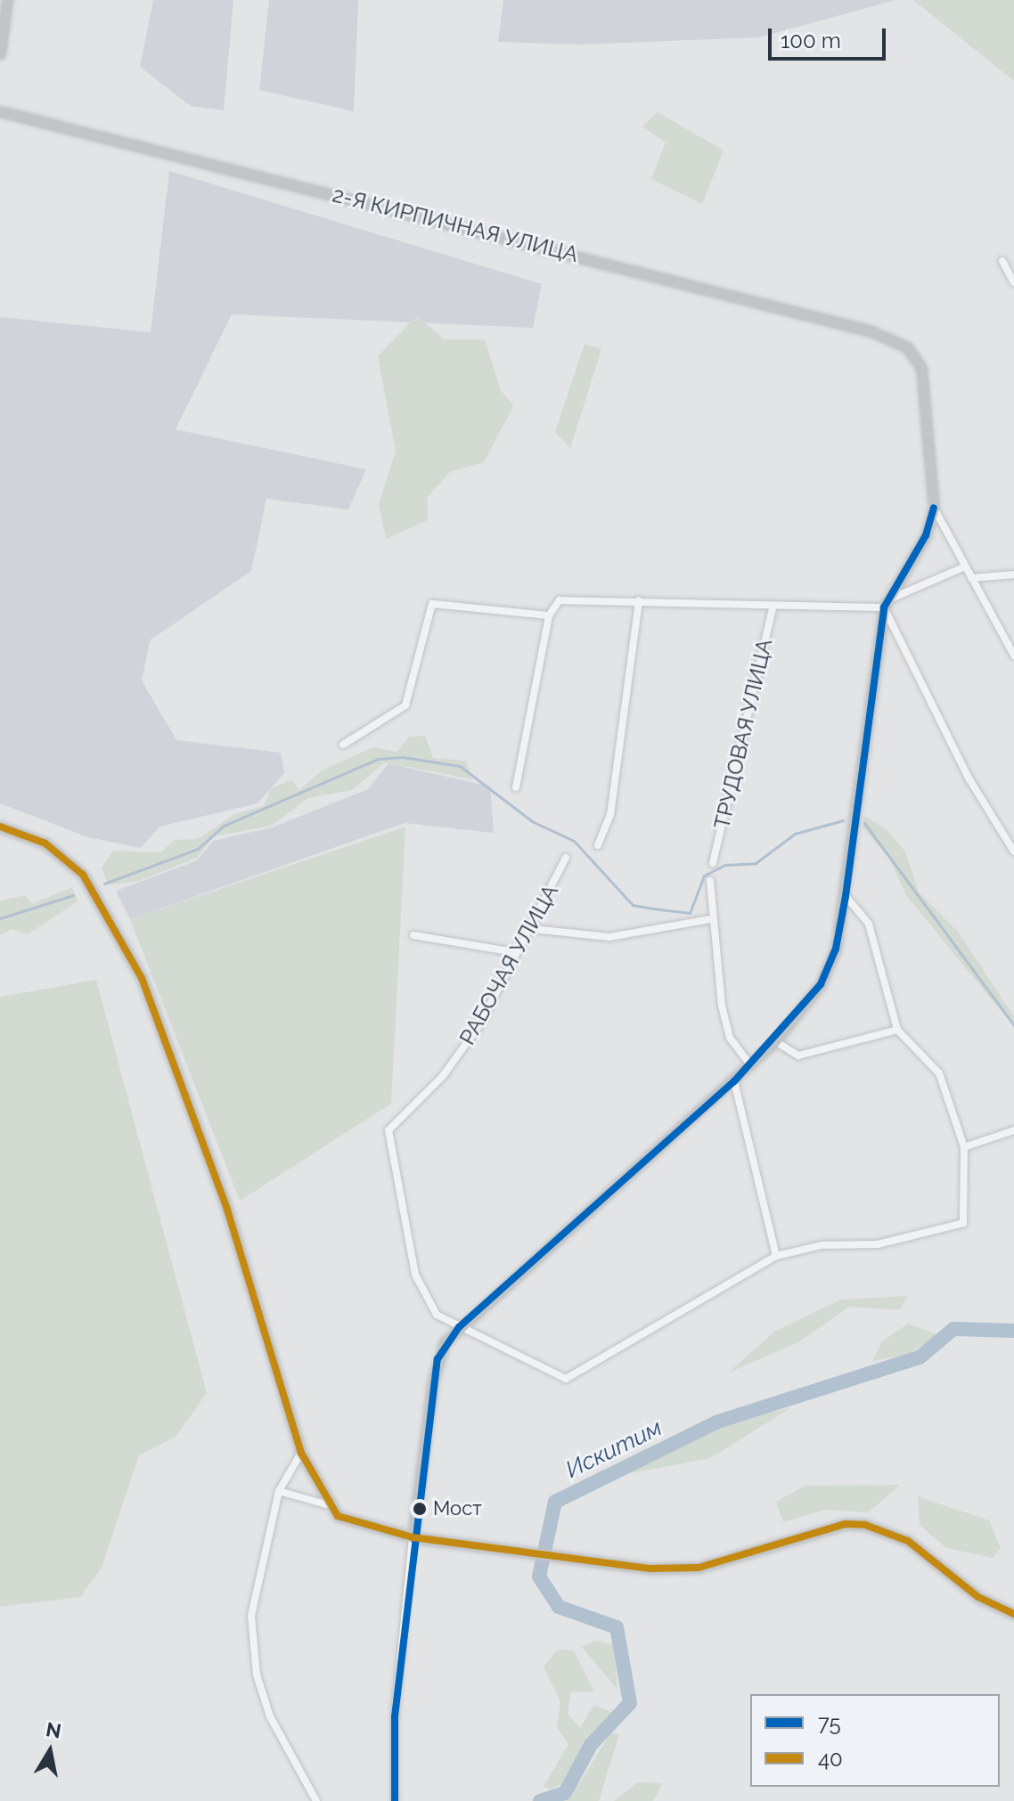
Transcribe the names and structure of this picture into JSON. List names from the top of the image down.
{
  "streets": {
    "street": ["2-Я КИРПИЧНАЯ УЛИЦА", "ТРУДОВАЯ УЛИЦА", "РАБОЧАЯ УЛИЦА"]
  },
  "water": ["Искитим"],
  "places": ["Мост"],
  "lines": ["transit line 75", "transit line 40"],
  "legend": ["75", "40"],
  "scale_bar": "100 m",
  "north": "top"
}
